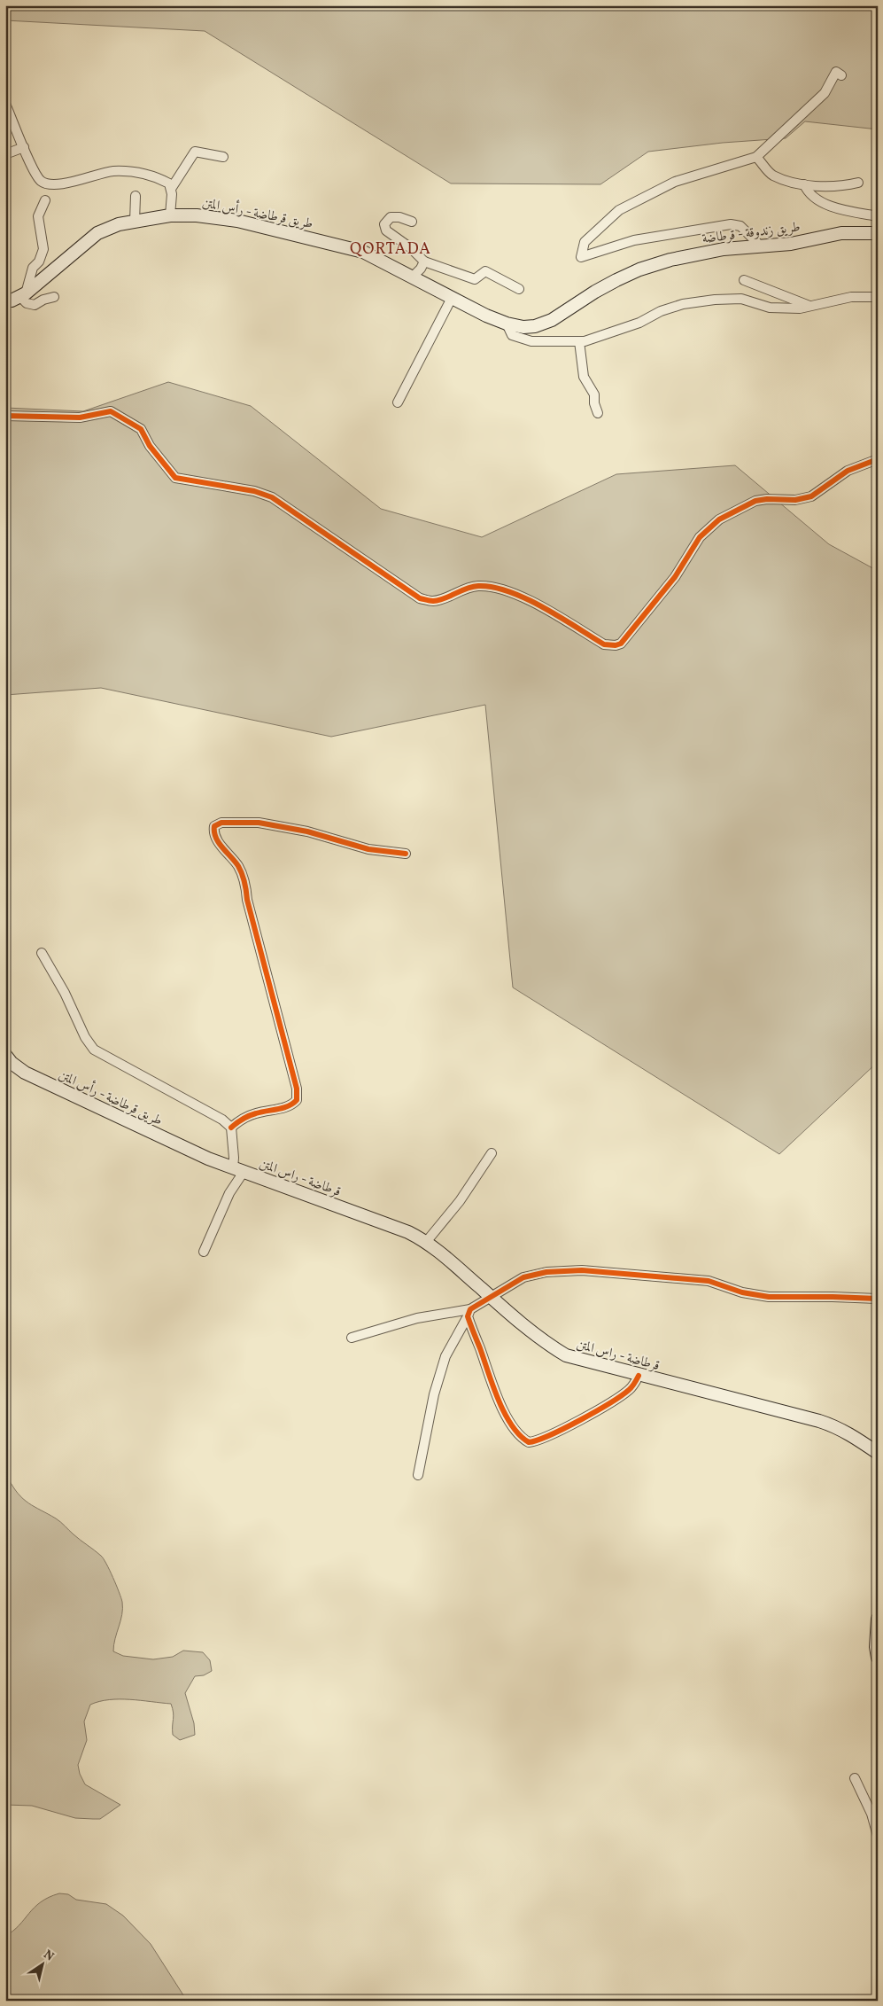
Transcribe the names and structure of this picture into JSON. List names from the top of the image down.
{
  "streets": {
    "main road": ["طريق قرطاضة - رأس المتن", "طريق زندوقة - قرطاضة", "قرطاضة - راس المتن"]
  },
  "crossings": [
    ["طريق قرطاضة - رأس المتن", "طريق زندوقة - قرطاضة"],
    ["طريق قرطاضة - رأس المتن", "قرطاضة - راس المتن"]
  ],
  "districts": ["QORTADA"],
  "north": "top right"
}
